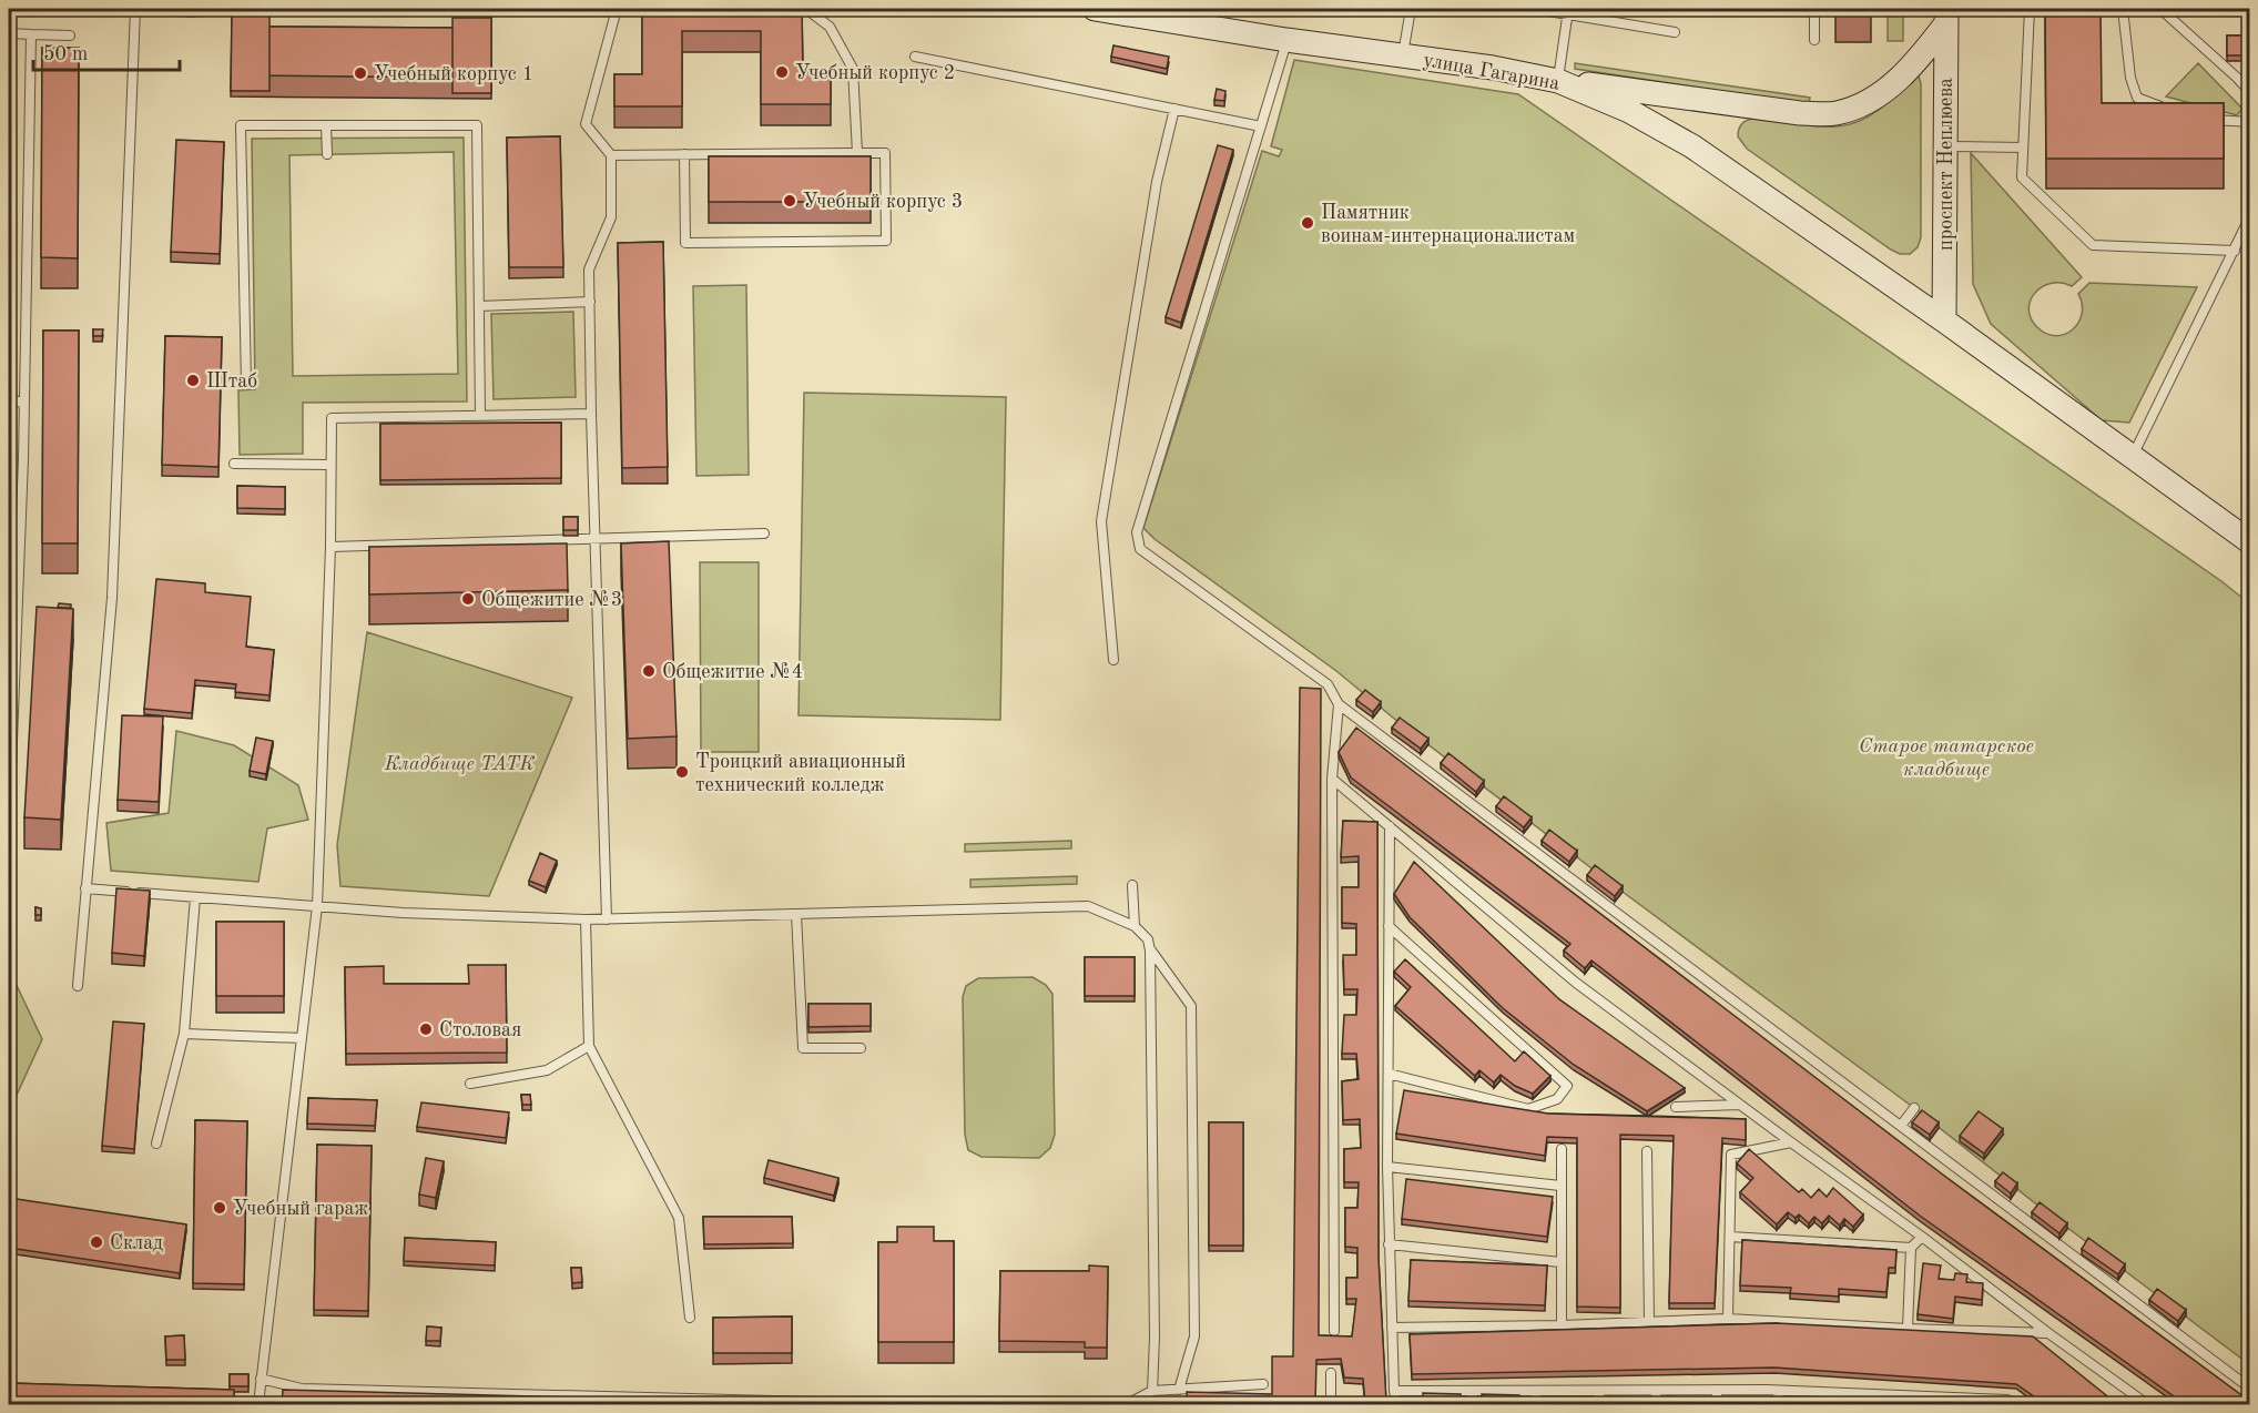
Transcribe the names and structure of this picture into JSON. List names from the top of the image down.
{
  "streets": {
    "main road": ["улица Гагарина", "проспект Неплюева"]
  },
  "crossings": [
    ["улица Гагарина", "проспект Неплюева"]
  ],
  "parks": ["Старое татарское кладбище", "Кладбище ТАТК"],
  "places": [
    "Учебный корпус 2",
    "Учебный корпус 1",
    "Учебный корпус 3",
    "Памятник воинам-интернационалистам",
    "Штаб",
    "Общежитие №3",
    "Общежитие №4",
    "Троицкий авиационный технический колледж",
    "Столовая",
    "Учебный гараж",
    "Склад"
  ],
  "scale_bar": "50 m"
}
